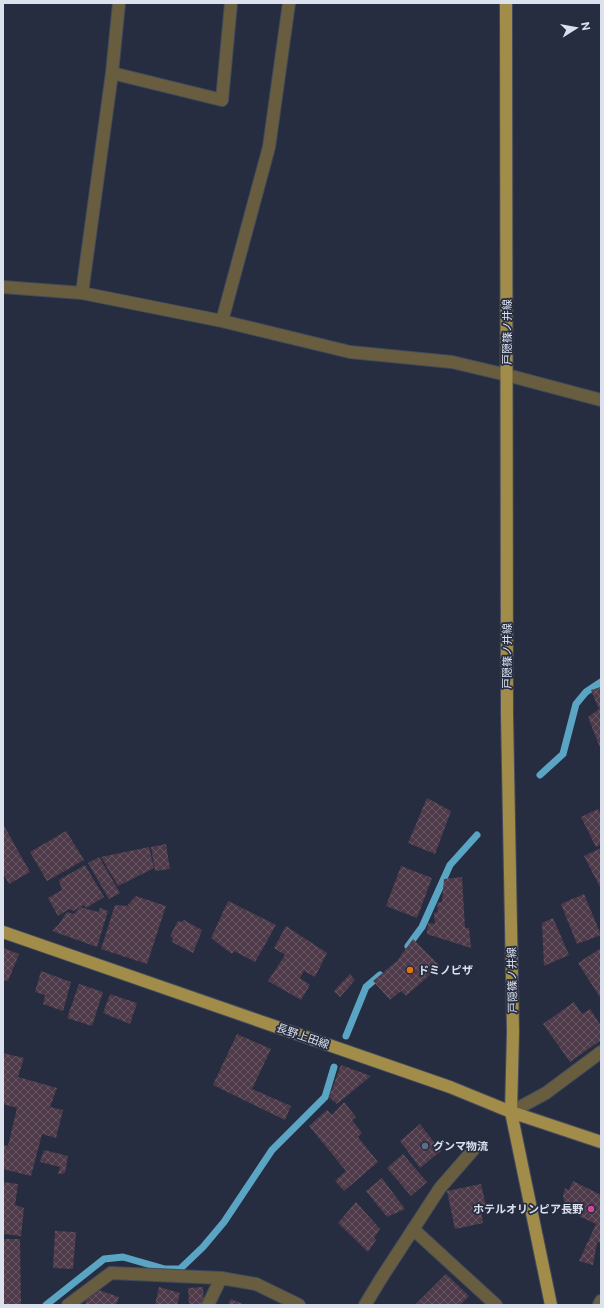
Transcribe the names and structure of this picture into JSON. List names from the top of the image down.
{
  "streets": {
    "main road": ["戸隠篠ノ井線", "長野上田線"]
  },
  "crossings": [
    ["戸隠篠ノ井線", "長野上田線"]
  ],
  "places": ["ドミノピザ", "グンマ物流", "ホテルオリンピア長野"],
  "north": "right"
}
